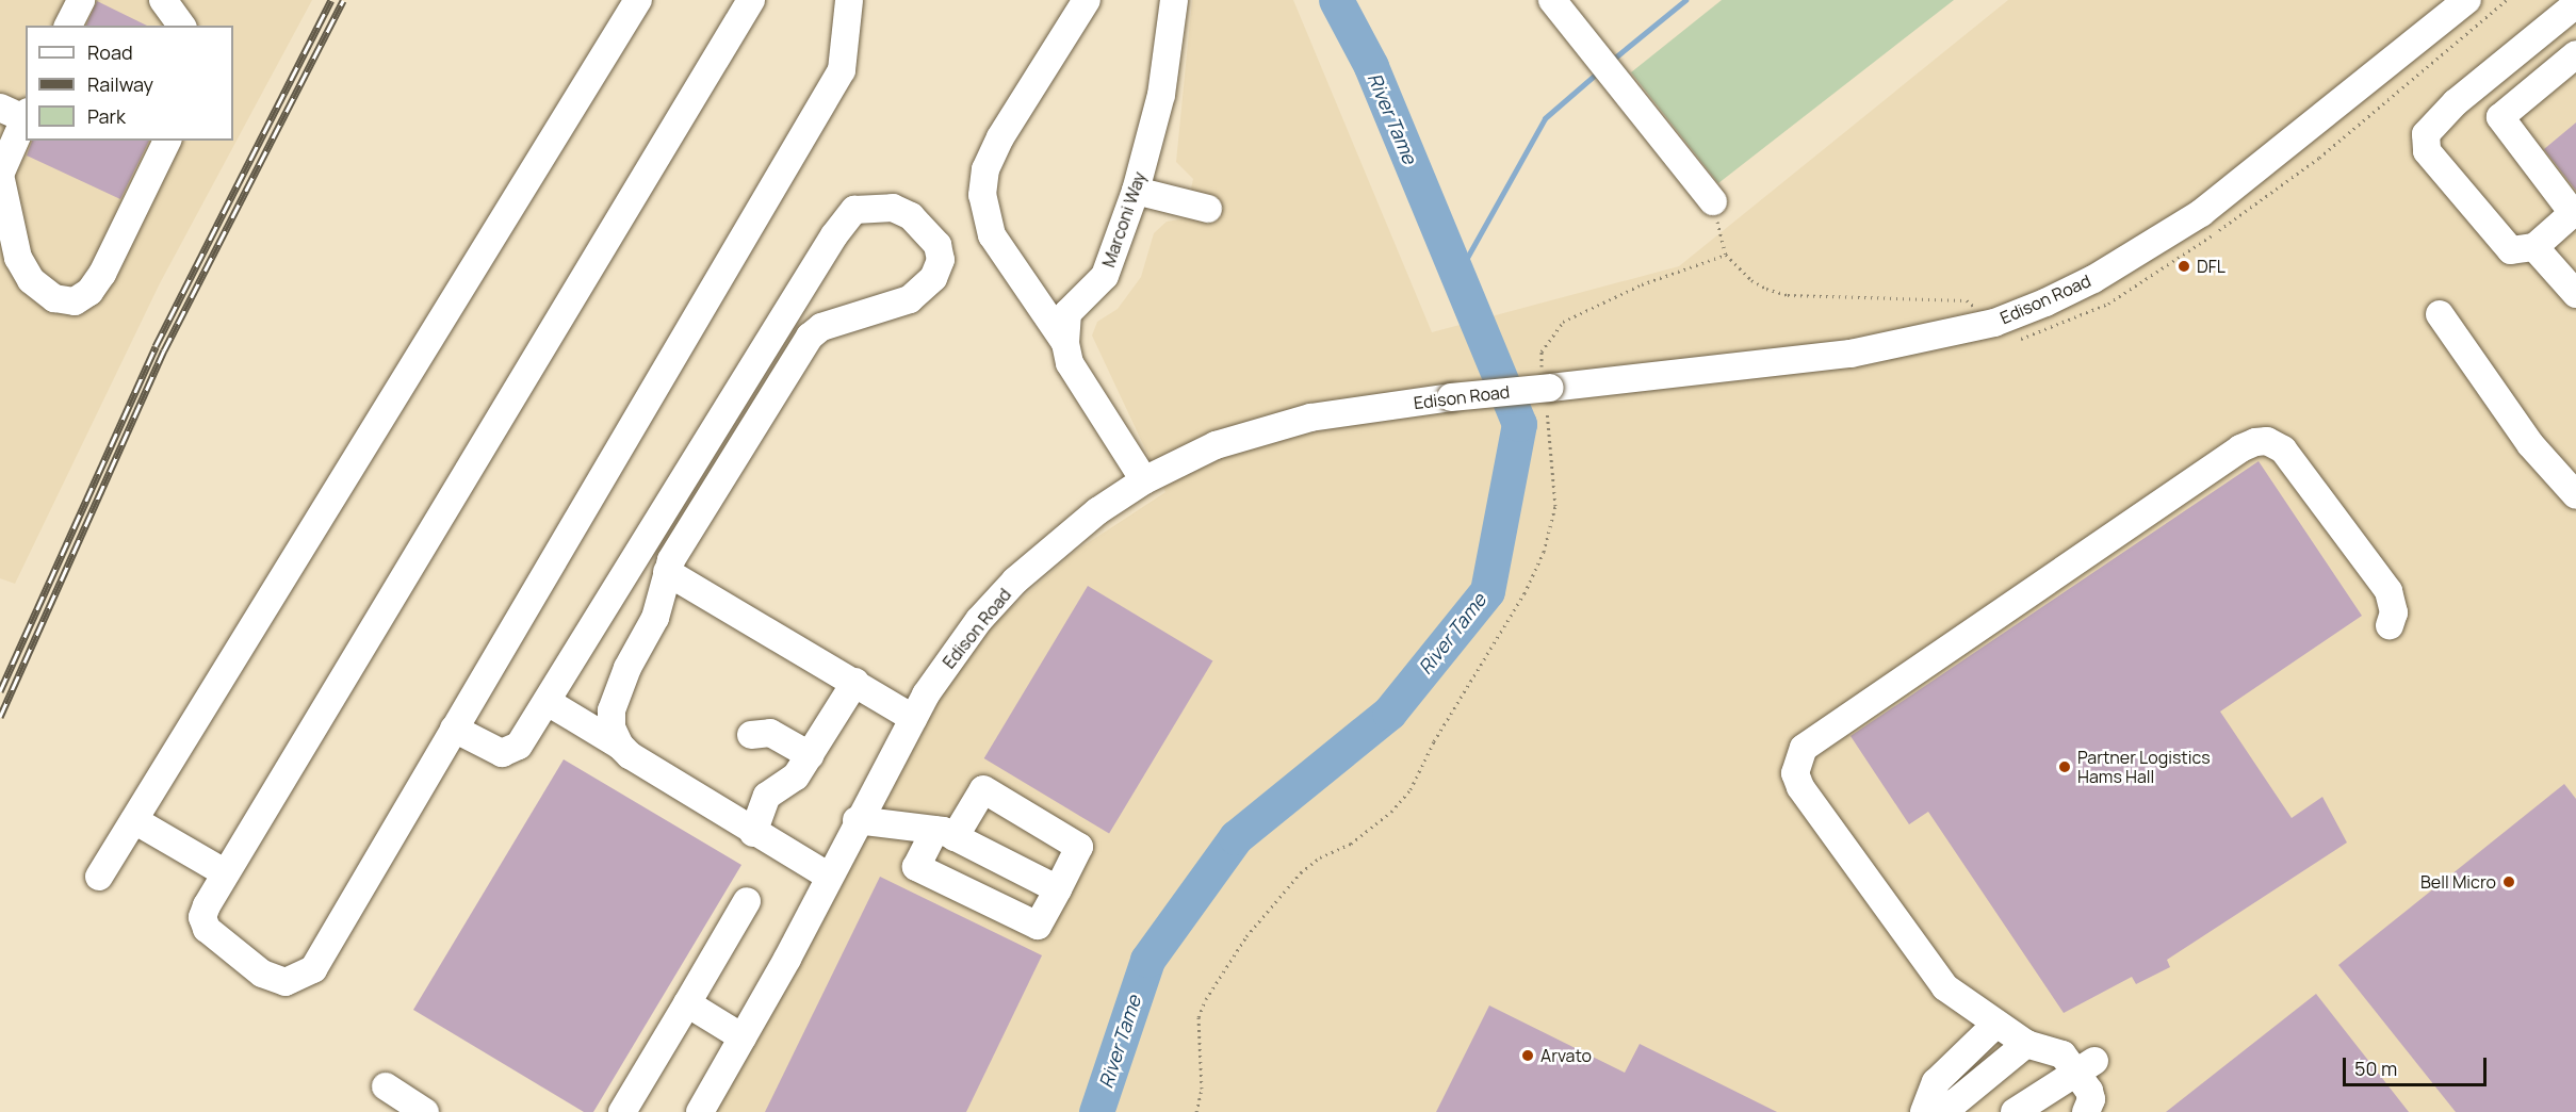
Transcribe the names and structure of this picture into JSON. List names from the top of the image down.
{
  "streets": {
    "street": ["Marconi Way", "Edison Road"]
  },
  "crossings": [
    ["Marconi Way", "Edison Road"]
  ],
  "water": ["River Tame"],
  "places": [
    "DFL",
    "Partner Logistics Hams Hall",
    "Bell Micro",
    "Arvato"
  ],
  "legend": ["Road", "Railway", "Park"],
  "scale_bar": "50 m"
}
